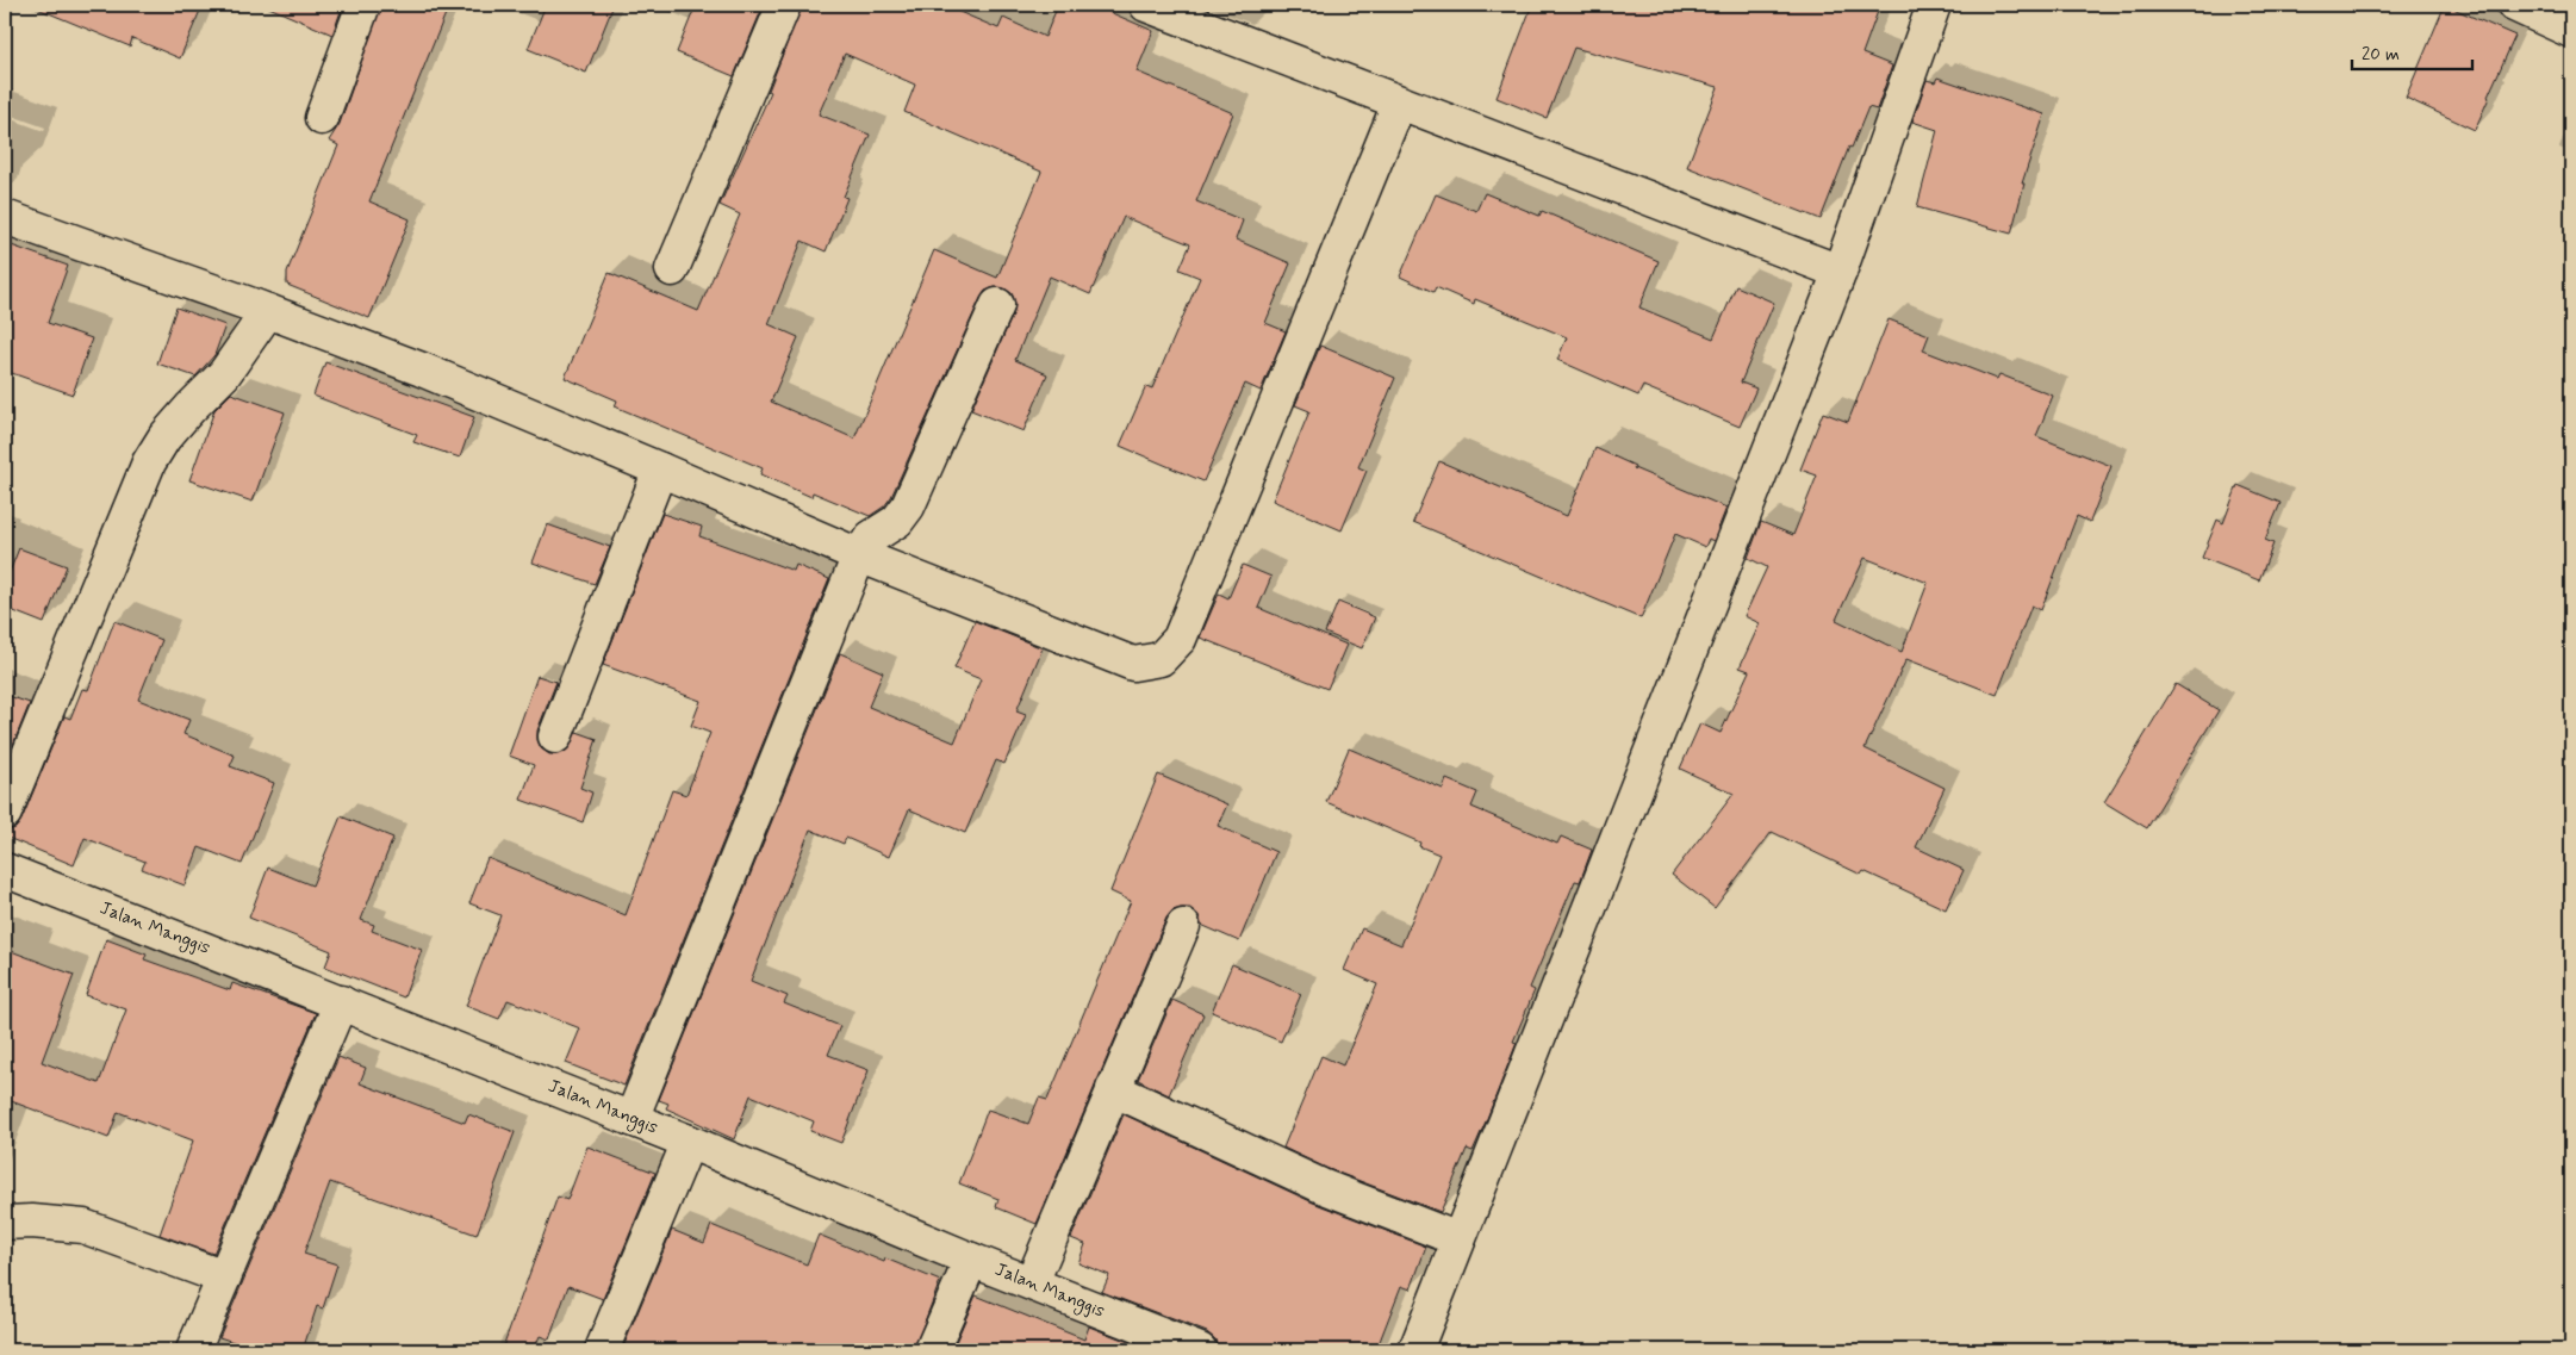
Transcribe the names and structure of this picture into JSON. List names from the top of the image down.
{
  "streets": {
    "street": ["Jalan Manggis"]
  },
  "scale_bar": "20 m"
}
